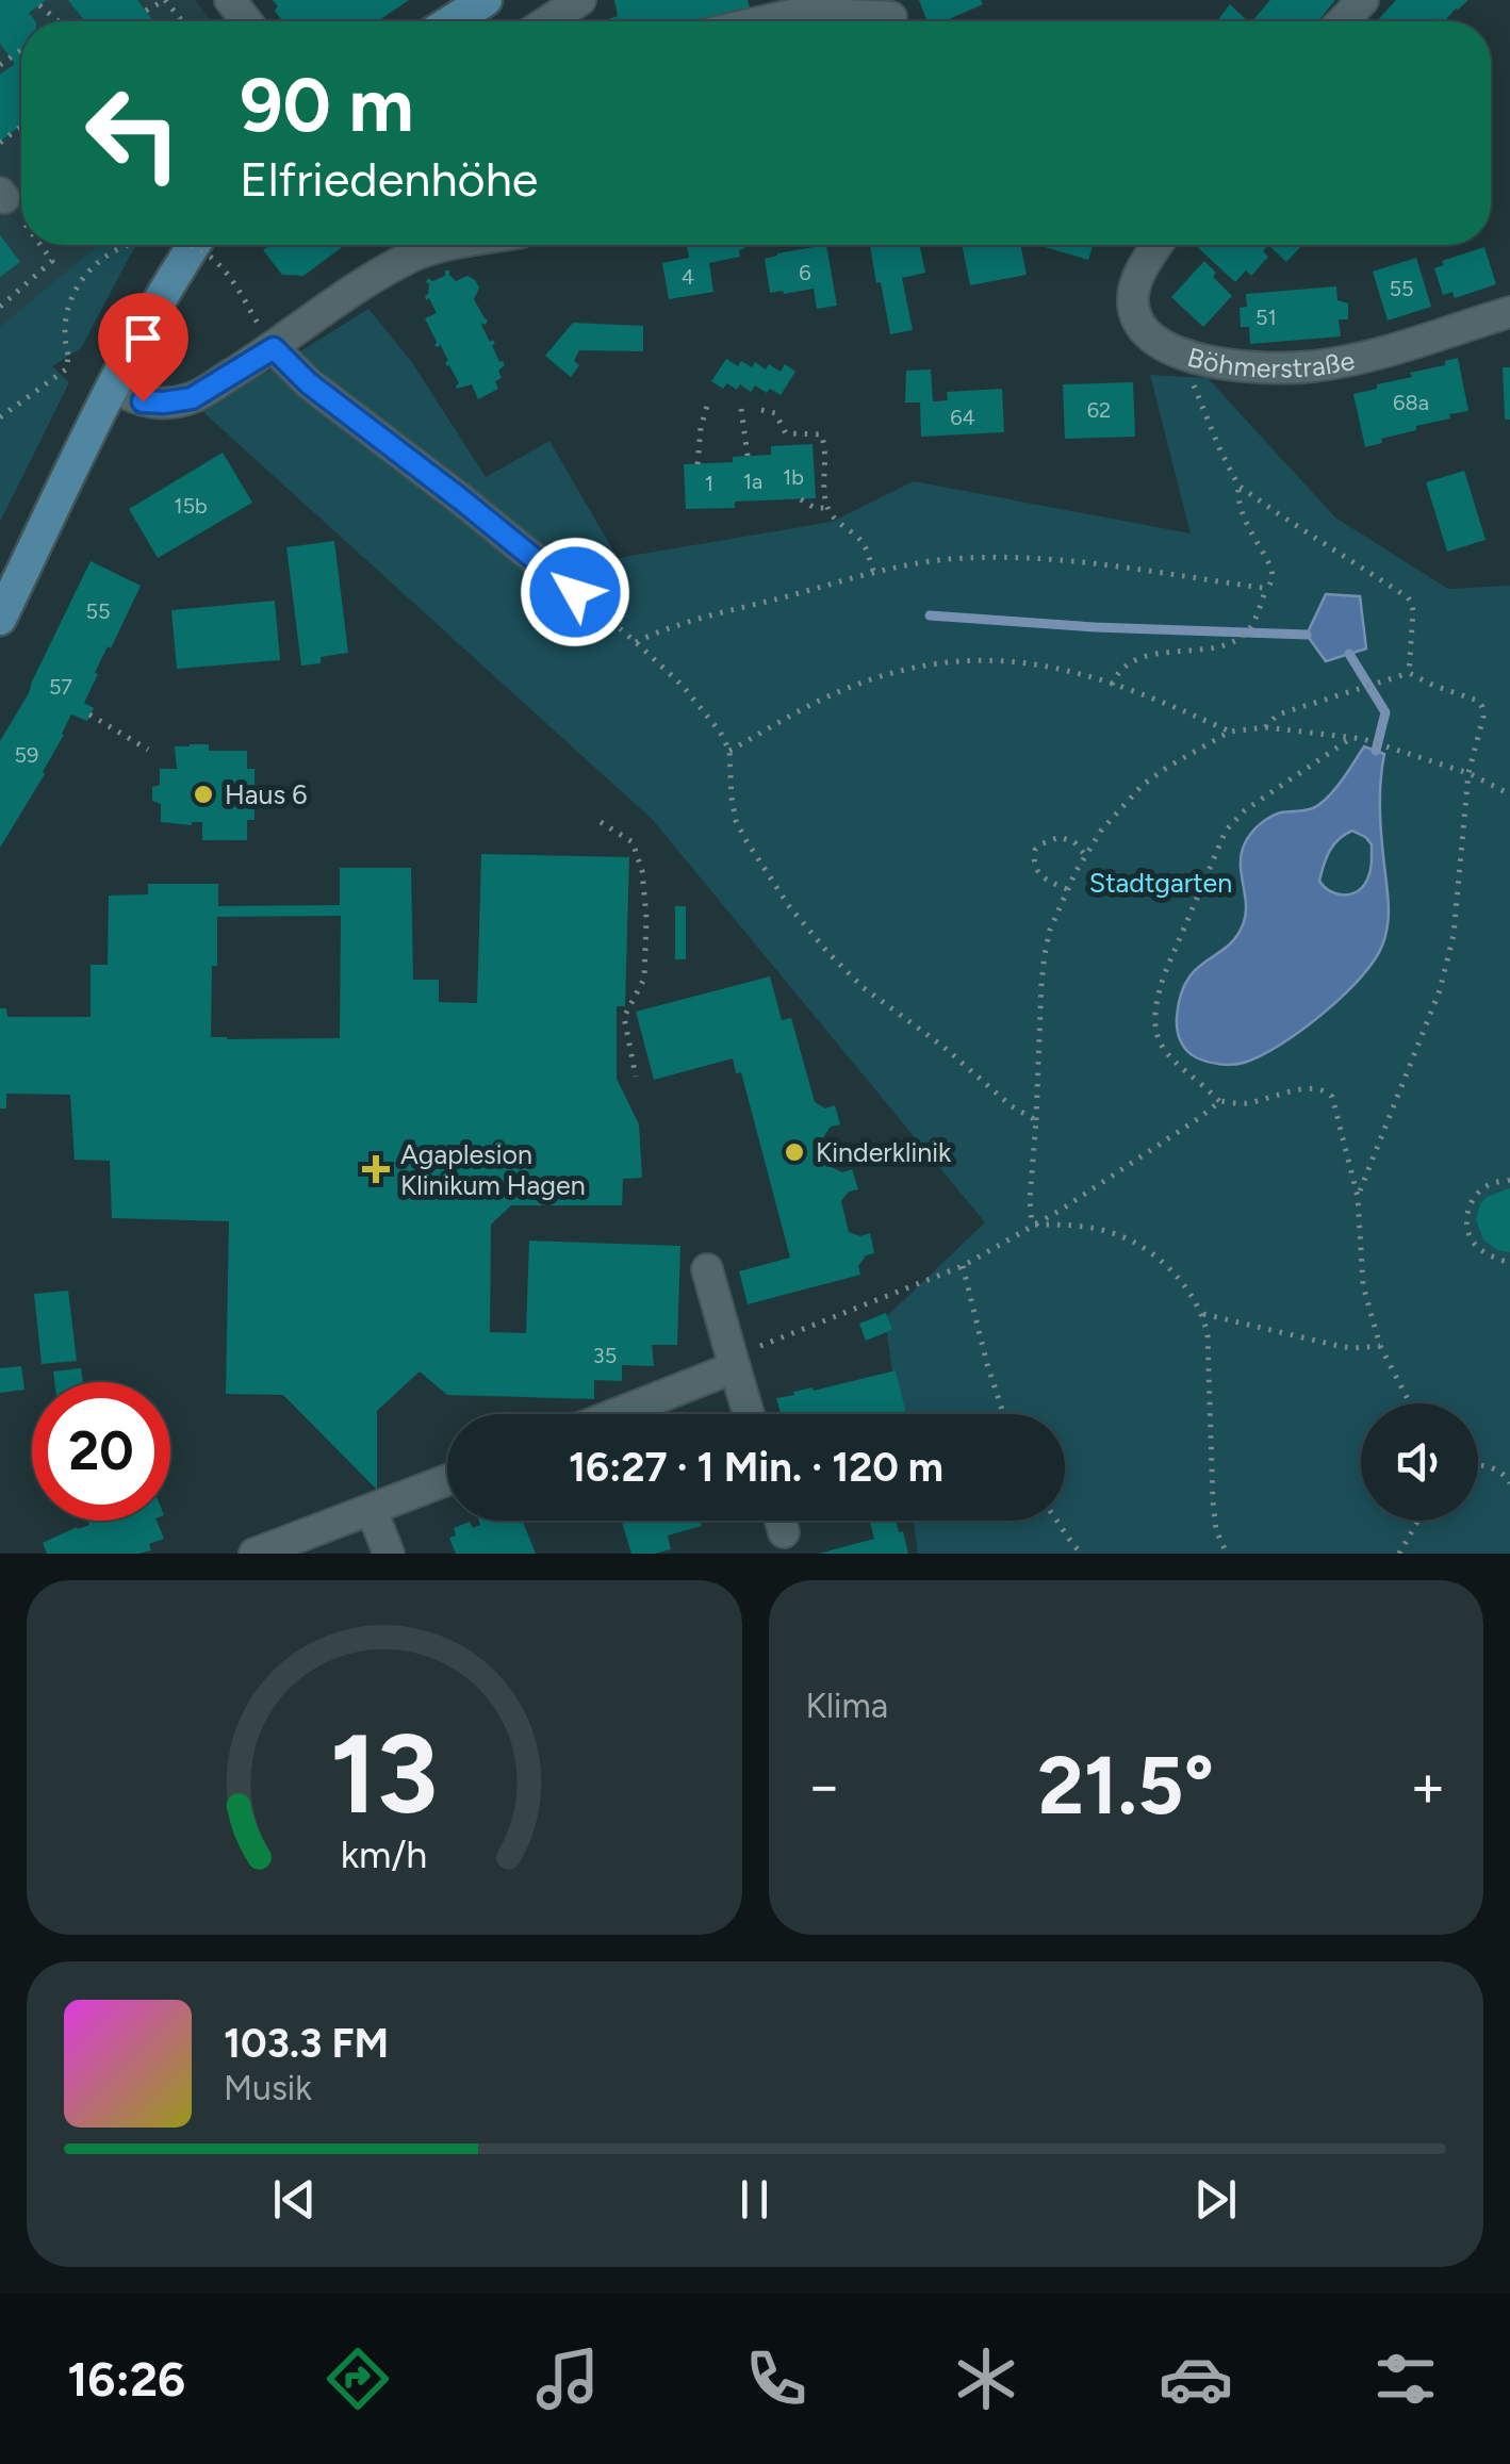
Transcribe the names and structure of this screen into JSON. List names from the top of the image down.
{
  "streets": {
    "street": ["Böhmerstraße"]
  },
  "parks": ["Stadtgarten"],
  "places": {
    "other": ["Haus 6", "Kinderklinik"],
    "health": ["Agaplesion Klinikum Hagen"]
  },
  "house_numbers": [
    "6",
    "4",
    "55",
    "51",
    "68a",
    "62",
    "64",
    "1b",
    "1a",
    "1",
    "15b",
    "55",
    "57",
    "59",
    "35"
  ],
  "page": {
    "turn": ["90 m", "Elfriedenhöhe"],
    "limit": "20",
    "trip": "16:27 · 1 Min. · 120 m",
    "tile": "Klima",
    "heat": ["−", "21.5°", "+"],
    "song": ["103.3 FM", "Musik"],
    "tabs": "16:26",
    "gauge": ["13", "km/h"]
  }
}
